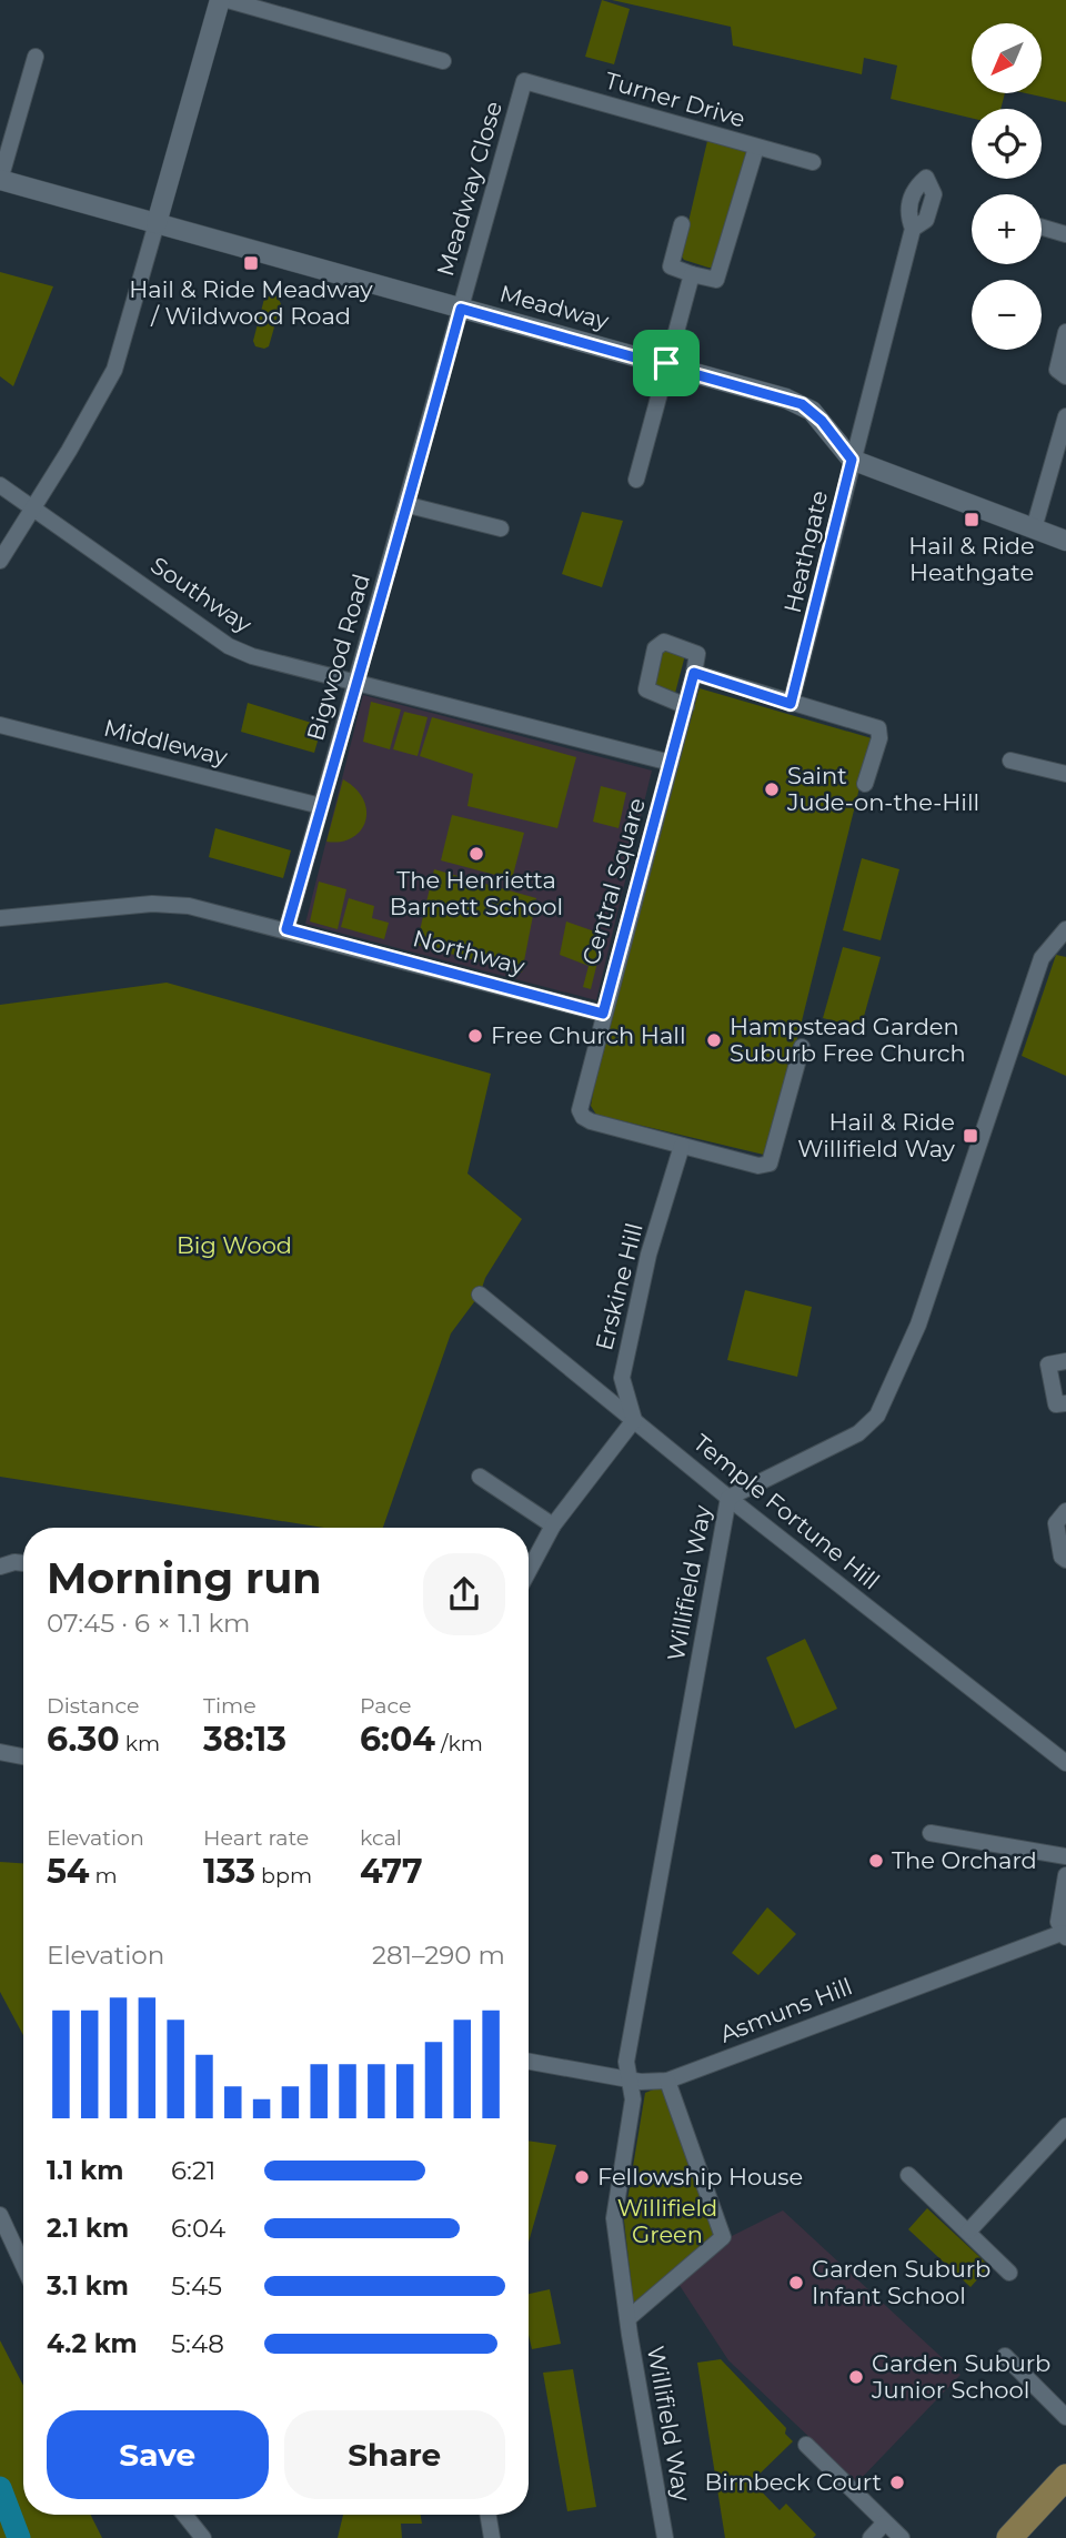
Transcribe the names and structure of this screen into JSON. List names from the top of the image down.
{
  "streets": {
    "street": [
      "Turner Drive",
      "Meadway Close",
      "Meadway",
      "Heathgate",
      "Southway",
      "Bigwood Road",
      "Middleway",
      "Central Square",
      "Northway",
      "Erskine Hill",
      "Temple Fortune Hill",
      "Willifield Way",
      "Asmuns Hill"
    ]
  },
  "crossings": [
    ["Turner Drive", "Meadway Close"],
    ["Meadway Close", "Meadway"],
    ["Meadway Close", "Bigwood Road"],
    ["Meadway", "Heathgate"],
    ["Meadway", "Bigwood Road"],
    ["Southway", "Bigwood Road"],
    ["Southway", "Central Square"],
    ["Bigwood Road", "Middleway"],
    ["Bigwood Road", "Northway"],
    ["Central Square", "Northway"],
    ["Central Square", "Erskine Hill"],
    ["Erskine Hill", "Temple Fortune Hill"],
    ["Temple Fortune Hill", "Willifield Way"],
    ["Willifield Way", "Asmuns Hill"]
  ],
  "parks": ["Big Wood", "Willifield Green"],
  "places": {
    "transit": ["Hail & Ride Meadway / Wildwood Road", "Hail & Ride Heathgate", "Hail & Ride Willifield Way"],
    "other": [
      "Saint Jude-on-the-Hill",
      "The Henrietta Barnett School",
      "Free Church Hall",
      "Hampstead Garden Suburb Free Church",
      "The Orchard",
      "Fellowship House",
      "Garden Suburb Infant School",
      "Garden Suburb Junior School",
      "Birnbeck Court"
    ]
  },
  "north": "bottom left",
  "page": {
    "map_buttons": ["+", "−"],
    "heading": ["Morning run", "07:45 · 6 × 1.1 km"],
    "stats": [
      ["Distance", "6.30 km"],
      ["Time", "38:13"],
      ["Pace", "6:04 /km"],
      ["Elevation", "54 m"],
      ["Heart rate", "133 bpm"],
      ["kcal", "477"]
    ],
    "chart": ["Elevation", "281–290 m"],
    "list": [
      {
        "name": "1.1 km",
        "note": "6:21"
      },
      {
        "name": "2.1 km",
        "note": "6:04"
      },
      {
        "name": "3.1 km",
        "note": "5:45"
      },
      {
        "name": "4.2 km",
        "note": "5:48"
      }
    ],
    "buttons": ["Save", "Share"]
  }
}
